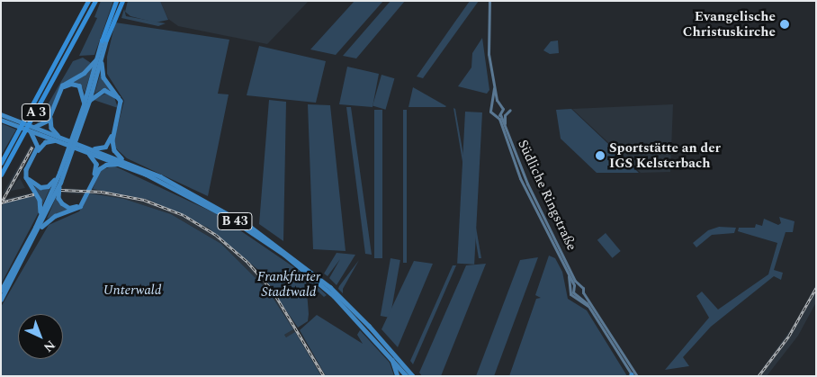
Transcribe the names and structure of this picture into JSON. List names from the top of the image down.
{
  "streets": {
    "highway": ["A 3", "B 43"],
    "main road": ["Südliche Ringstraße"]
  },
  "parks": ["Frankfurter Stadtwald", "Unterwald"],
  "places": ["Evangelische Christuskirche", "Sportstätte an der IGS Kelsterbach"],
  "north": "bottom right"
}
